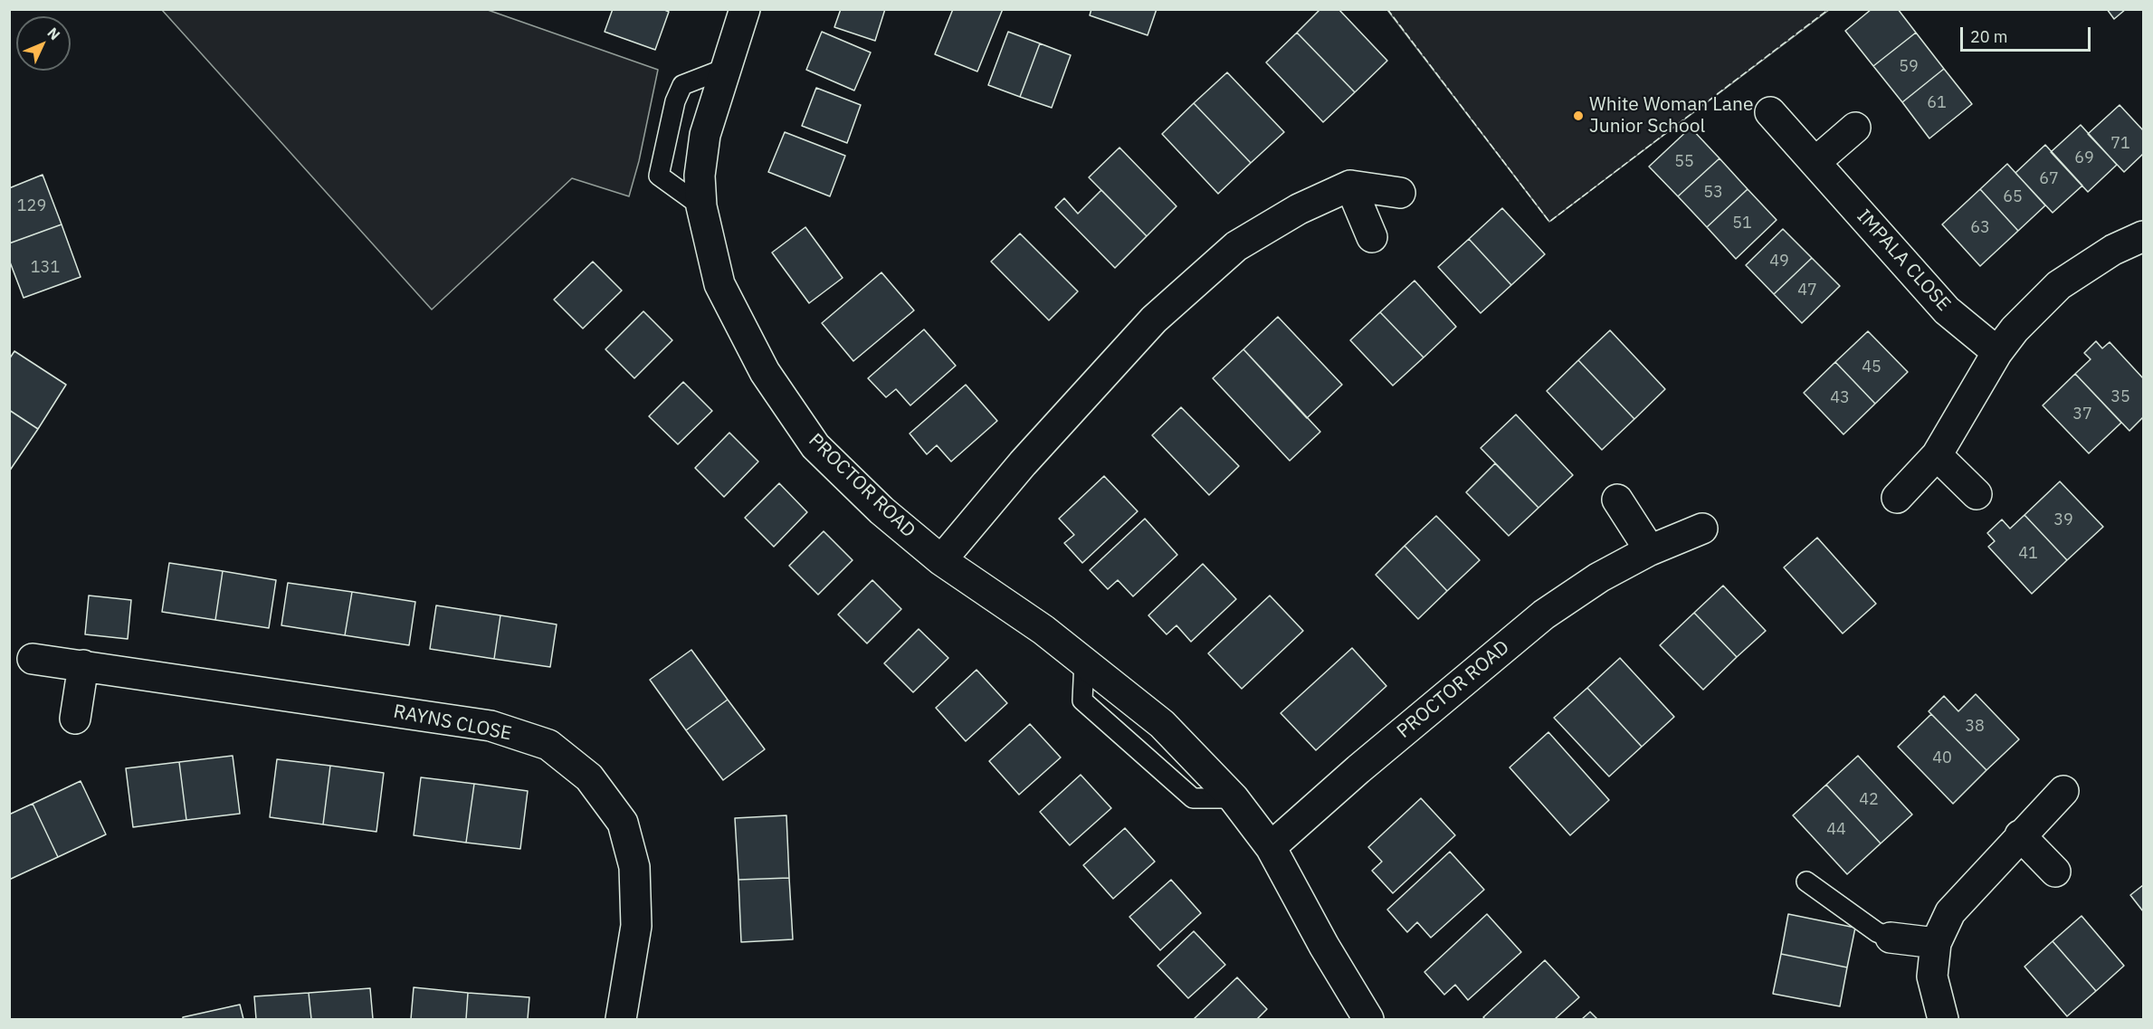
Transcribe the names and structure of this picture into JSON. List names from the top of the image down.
{
  "streets": {
    "street": ["IMPALA CLOSE", "PROCTOR ROAD", "RAYNS CLOSE"]
  },
  "places": ["White Woman Lane Junior School"],
  "house_numbers": [
    "59",
    "61",
    "71",
    "69",
    "55",
    "67",
    "53",
    "65",
    "129",
    "51",
    "63",
    "49",
    "131",
    "47",
    "45",
    "35",
    "43",
    "37",
    "39",
    "41",
    "38",
    "40",
    "42",
    "44"
  ],
  "scale_bar": "20 m",
  "north": "top right"
}
